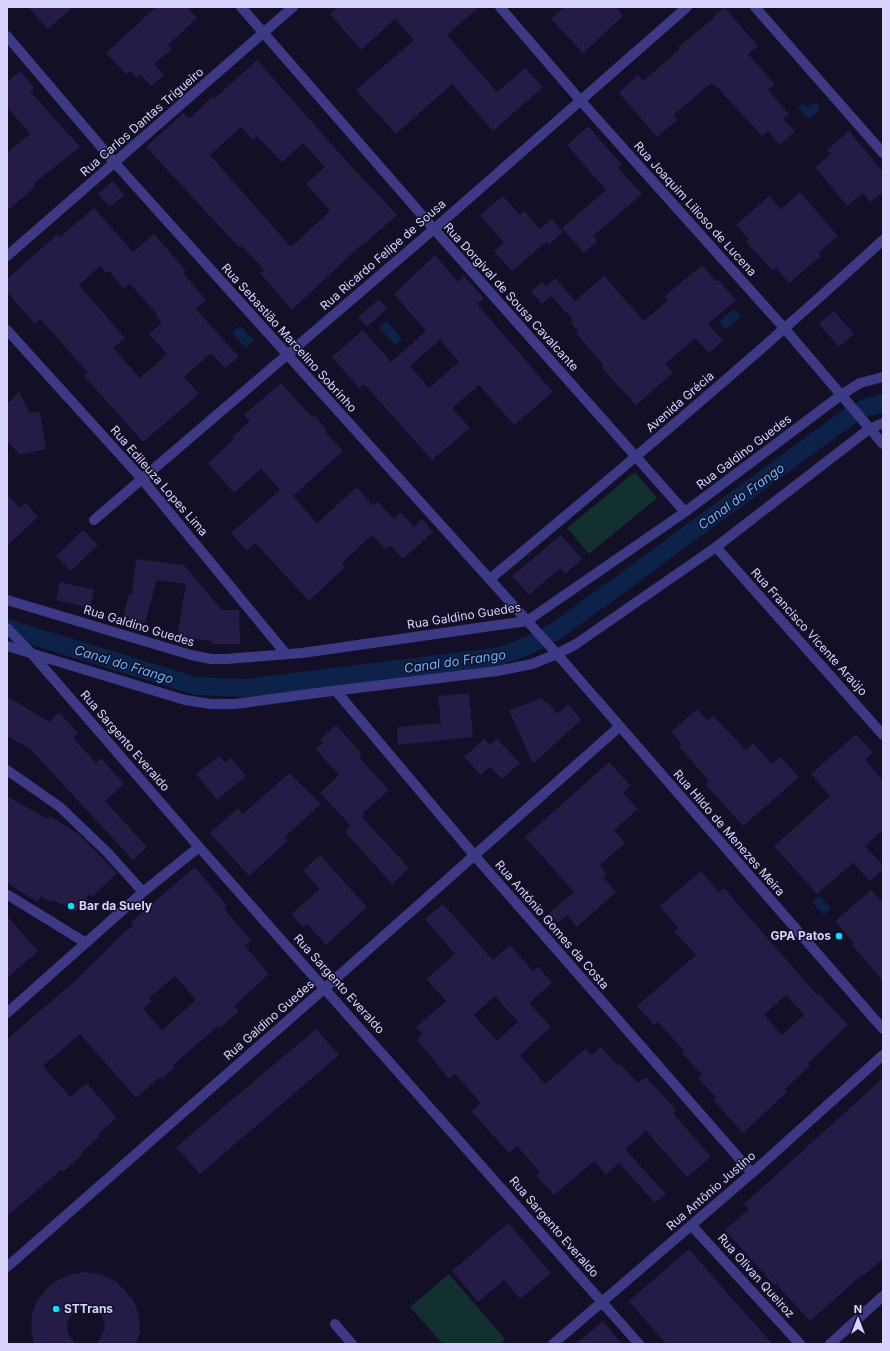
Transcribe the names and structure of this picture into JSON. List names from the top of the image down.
{
  "streets": {
    "street": [
      "Rua Carlos Dantas Trigueiro",
      "Rua Joaquim Lilioso de Lucena",
      "Rua Ricardo Felipe de Sousa",
      "Rua Dorgival de Sousa Cavalcante",
      "Rua Sebastião Marcelino Sobrinho",
      "Avenida Grécia",
      "Rua Galdino Guedes",
      "Rua Edileuza Lopes Lima",
      "Rua Francisco Vicente Araújo",
      "Rua Sargento Everaldo",
      "Rua Hildo de Menezes Meira",
      "Rua António Gomes da Costa",
      "Rua Antônio Justino",
      "Rua Olivan Queiroz"
    ]
  },
  "crossings": [
    ["Rua Carlos Dantas Trigueiro", "Rua Dorgival de Sousa Cavalcante"],
    ["Rua Carlos Dantas Trigueiro", "Rua Sebastião Marcelino Sobrinho"],
    ["Rua Joaquim Lilioso de Lucena", "Rua Ricardo Felipe de Sousa"],
    ["Rua Joaquim Lilioso de Lucena", "Avenida Grécia"],
    ["Rua Joaquim Lilioso de Lucena", "Rua Galdino Guedes"],
    ["Rua Ricardo Felipe de Sousa", "Rua Dorgival de Sousa Cavalcante"],
    ["Rua Ricardo Felipe de Sousa", "Rua Sebastião Marcelino Sobrinho"],
    ["Rua Ricardo Felipe de Sousa", "Rua Edileuza Lopes Lima"],
    ["Rua Dorgival de Sousa Cavalcante", "Avenida Grécia"],
    ["Rua Dorgival de Sousa Cavalcante", "Rua Galdino Guedes"],
    ["Rua Sebastião Marcelino Sobrinho", "Avenida Grécia"],
    ["Rua Sebastião Marcelino Sobrinho", "Rua Galdino Guedes"],
    ["Rua Sebastião Marcelino Sobrinho", "Rua Hildo de Menezes Meira"],
    ["Rua Galdino Guedes", "Rua Edileuza Lopes Lima"],
    ["Rua Galdino Guedes", "Rua Sargento Everaldo"],
    ["Rua Galdino Guedes", "Rua Hildo de Menezes Meira"],
    ["Rua Galdino Guedes", "Rua António Gomes da Costa"],
    ["Rua Sargento Everaldo", "Rua Antônio Justino"],
    ["Rua António Gomes da Costa", "Rua Antônio Justino"],
    ["Rua Antônio Justino", "Rua Olivan Queiroz"]
  ],
  "water": ["Canal do Frango"],
  "places": ["Bar da Suely", "GPA Patos", "STTrans"],
  "north": "top"
}
